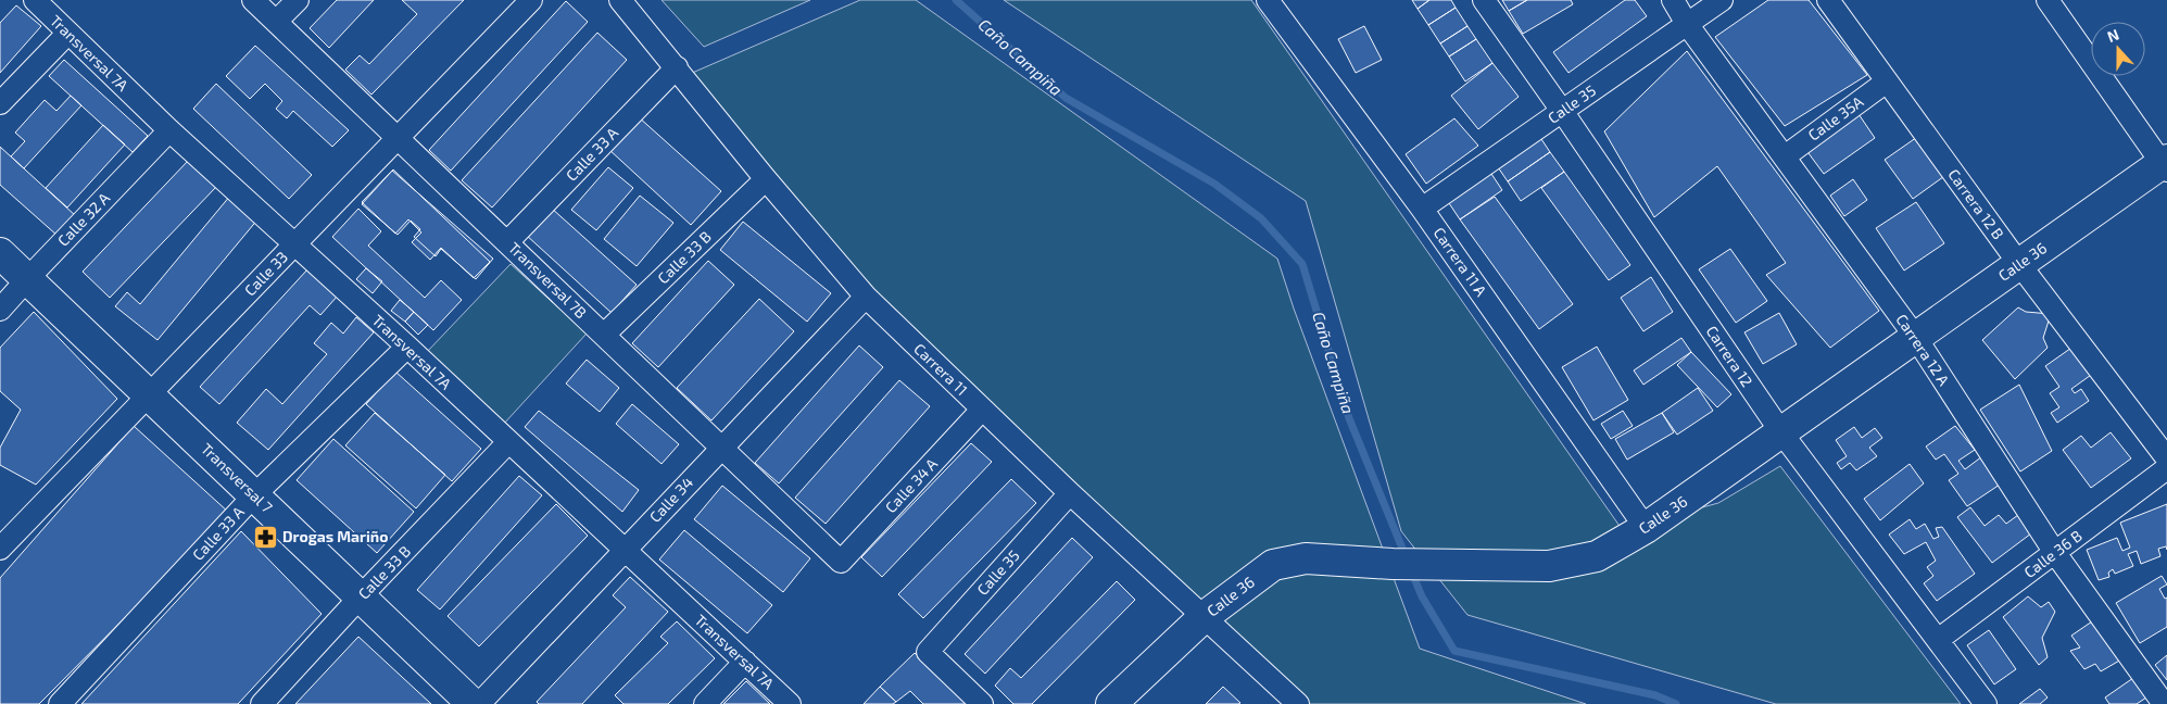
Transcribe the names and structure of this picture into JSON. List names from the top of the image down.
{
  "streets": {
    "street": [
      "Transversal 7A",
      "Calle 35",
      "Calle 35A",
      "Calle 33 A",
      "Carrera 12 B",
      "Calle 32 A",
      "Calle 33 B",
      "Carrera 11 A",
      "Calle 36",
      "Calle 33",
      "Transversal 7B",
      "Carrera 12 A",
      "Carrera 12",
      "Carrera 11",
      "Transversal 7",
      "Calle 34 A",
      "Calle 34",
      "Calle 36 B"
    ]
  },
  "crossings": [
    ["Transversal 7A", "Calle 33 A"],
    ["Transversal 7A", "Calle 32 A"],
    ["Transversal 7A", "Calle 33 B"],
    ["Transversal 7A", "Calle 33"],
    ["Transversal 7A", "Calle 34"],
    ["Calle 35", "Carrera 11 A"],
    ["Calle 35", "Carrera 12 A"],
    ["Calle 35", "Carrera 12"],
    ["Calle 35", "Carrera 11"],
    ["Calle 35A", "Carrera 12 B"],
    ["Calle 35A", "Carrera 12 A"],
    ["Calle 33 A", "Transversal 7B"],
    ["Calle 33 A", "Carrera 11"],
    ["Calle 33 A", "Transversal 7"],
    ["Carrera 12 B", "Calle 36"],
    ["Calle 32 A", "Transversal 7"],
    ["Calle 33 B", "Transversal 7B"],
    ["Calle 33 B", "Carrera 11"],
    ["Calle 33 B", "Transversal 7"],
    ["Carrera 11 A", "Calle 36"],
    ["Calle 36", "Carrera 12 A"],
    ["Calle 36", "Carrera 12"],
    ["Calle 36", "Carrera 11"],
    ["Calle 33", "Transversal 7B"],
    ["Calle 33", "Transversal 7"],
    ["Transversal 7B", "Calle 34 A"],
    ["Transversal 7B", "Calle 34"],
    ["Carrera 12 A", "Calle 36 B"],
    ["Carrera 12", "Calle 36 B"],
    ["Carrera 11", "Calle 34 A"],
    ["Carrera 11", "Calle 34"]
  ],
  "water": ["Caño Campiña"],
  "places": {
    "pharmacy": ["Drogas Mariño"]
  },
  "north": "top"
}
